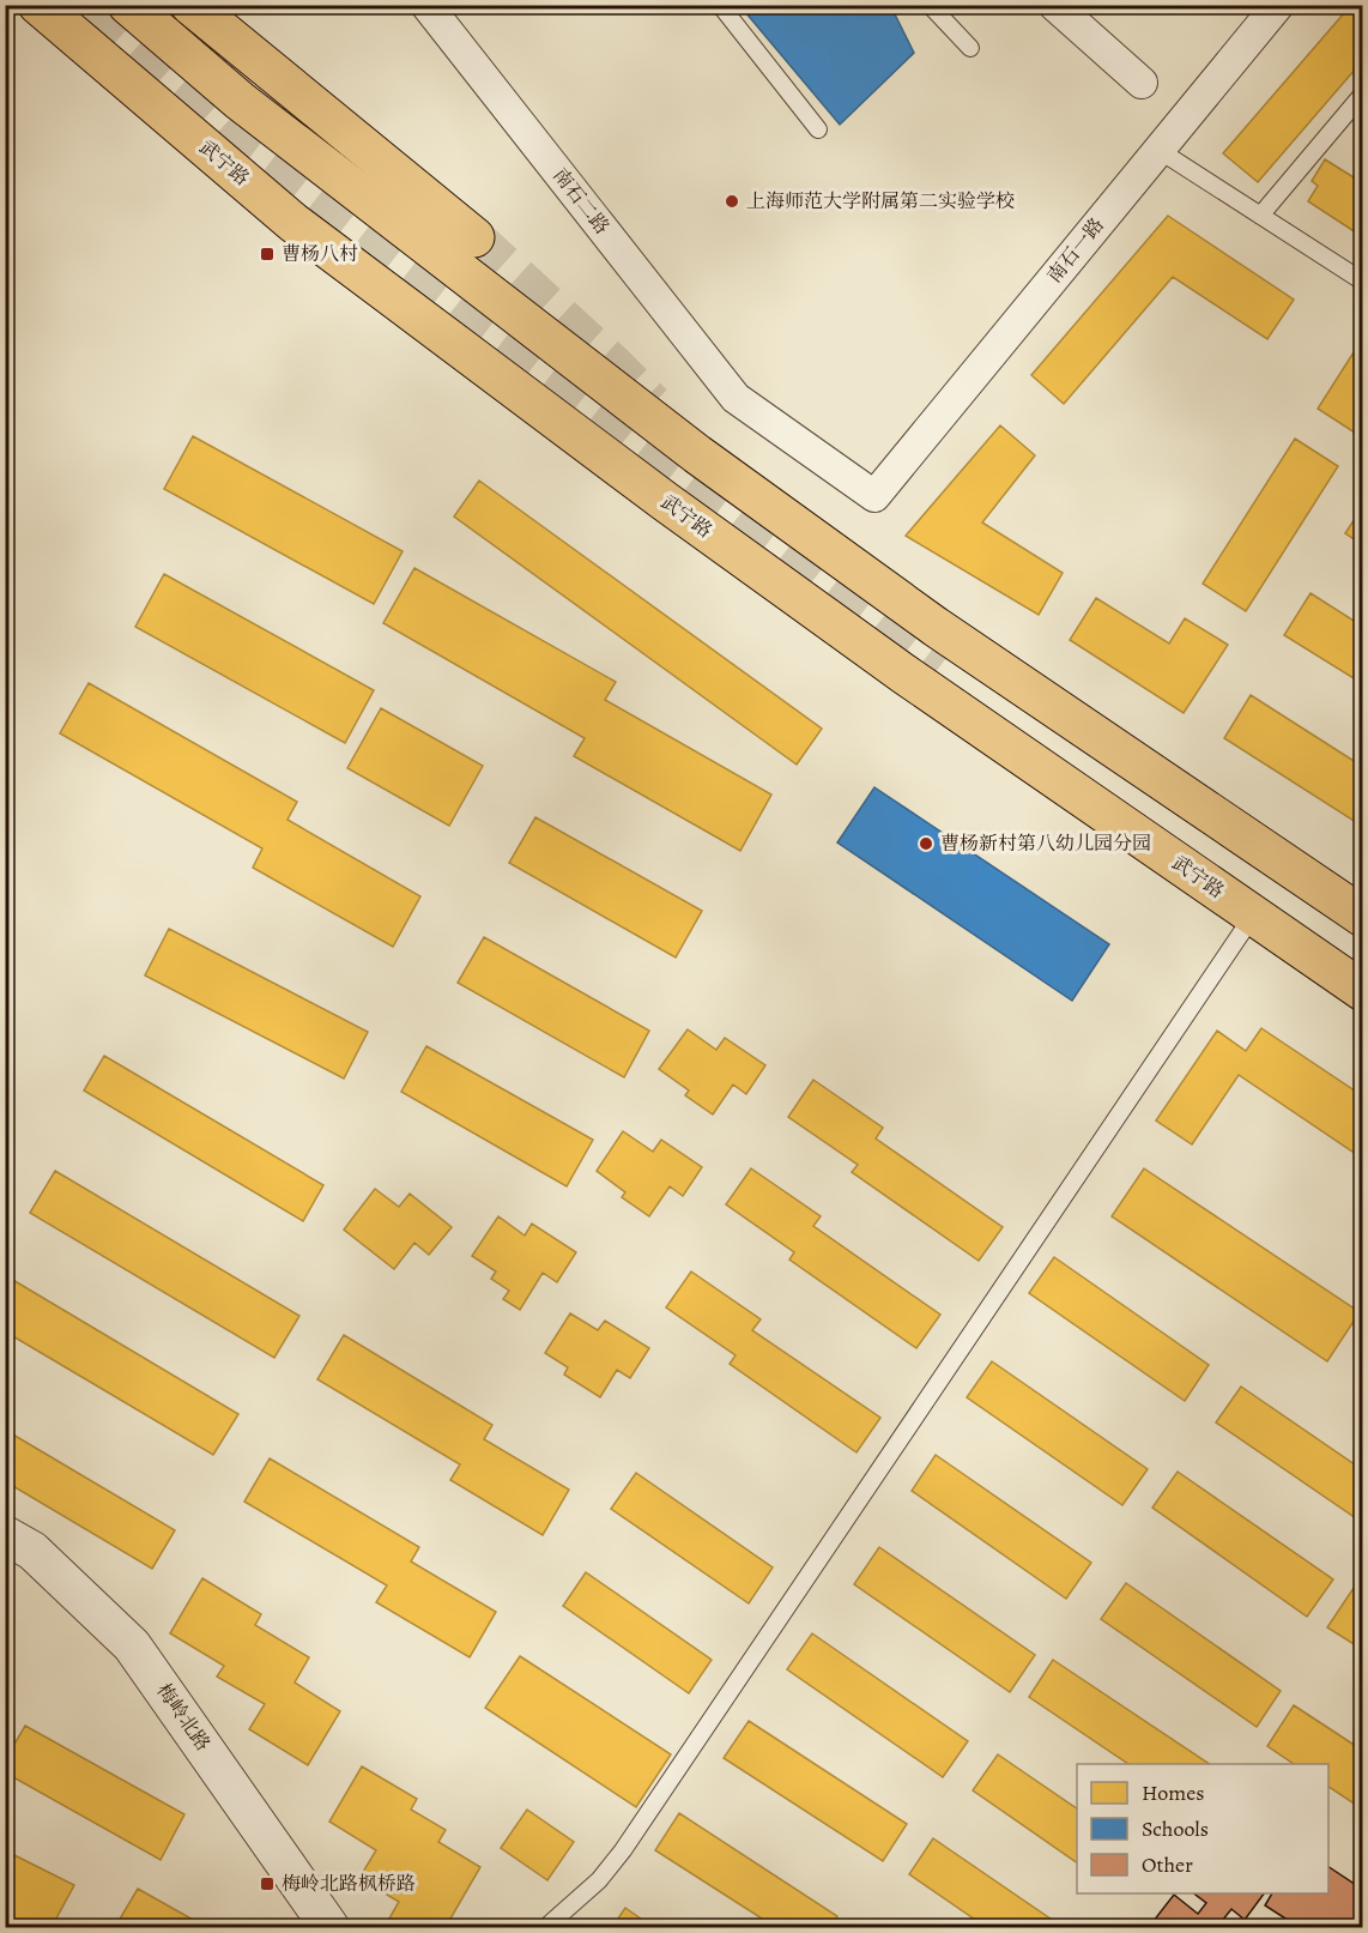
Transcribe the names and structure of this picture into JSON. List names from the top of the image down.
{
  "streets": {
    "main road": ["武宁路"],
    "street": ["南石二路", "南石一路", "梅岭北路"]
  },
  "crossings": [
    ["南石二路", "南石一路"]
  ],
  "places": {
    "other": ["上海师范大学附属第二实验学校", "曹杨新村第八幼儿园分园"],
    "transit": ["曹杨八村", "梅岭北路枫桥路"]
  },
  "legend": ["Homes", "Schools", "Other"]
}
